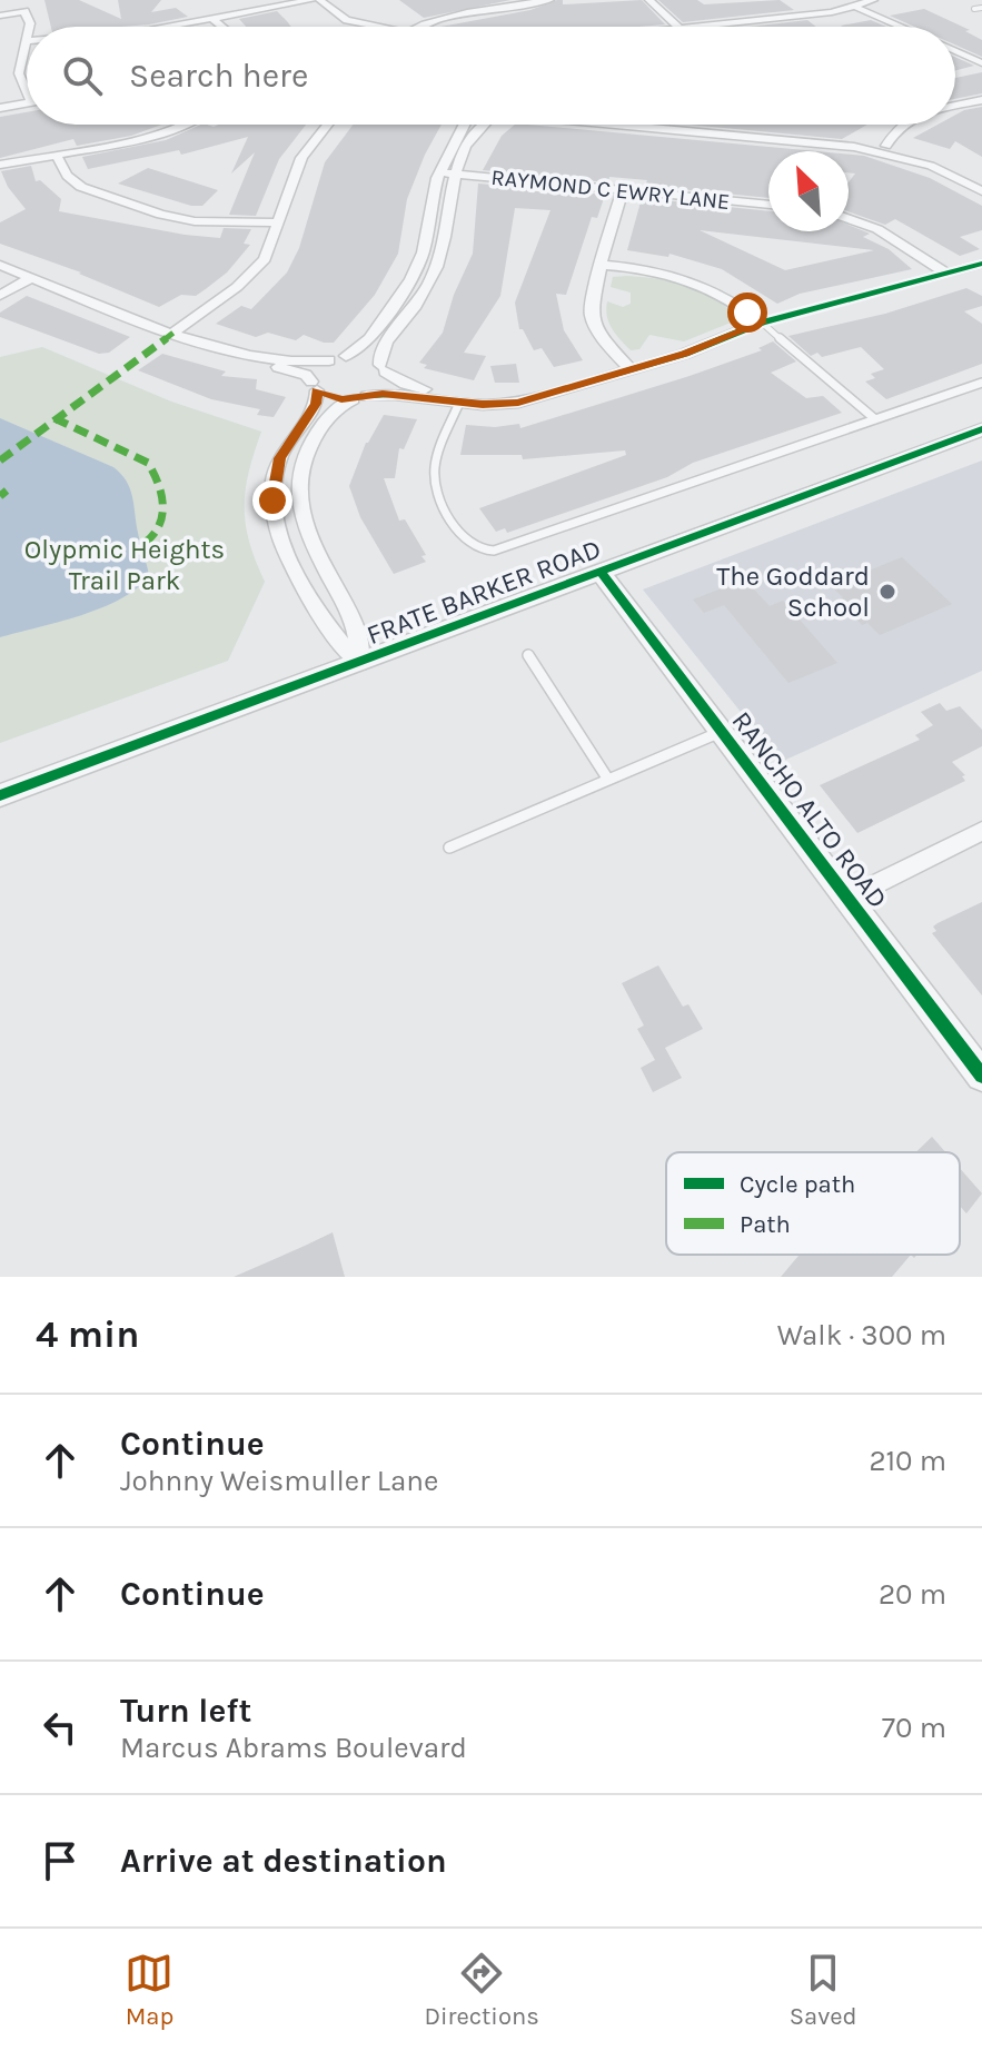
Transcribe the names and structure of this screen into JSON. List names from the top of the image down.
{
  "streets": {
    "street": ["RAYMOND C EWRY LANE", "FRATE BARKER ROAD", "RANCHO ALTO ROAD"]
  },
  "crossings": [
    ["FRATE BARKER ROAD", "RANCHO ALTO ROAD"]
  ],
  "parks": ["Olypmic Heights Trail Park"],
  "places": ["The Goddard School"],
  "legend": ["Cycle path", "Path"],
  "north": "top left",
  "page": {
    "search": "Search here",
    "heading": ["4 min", "Walk · 300 m"],
    "list": [
      ["Continue", "Johnny Weismuller Lane", "210 m"],
      ["Continue", "20 m"],
      ["Turn left", "Marcus Abrams Boulevard", "70 m"],
      "Arrive at destination"
    ],
    "nav": ["Map", "Directions", "Saved"]
  }
}
